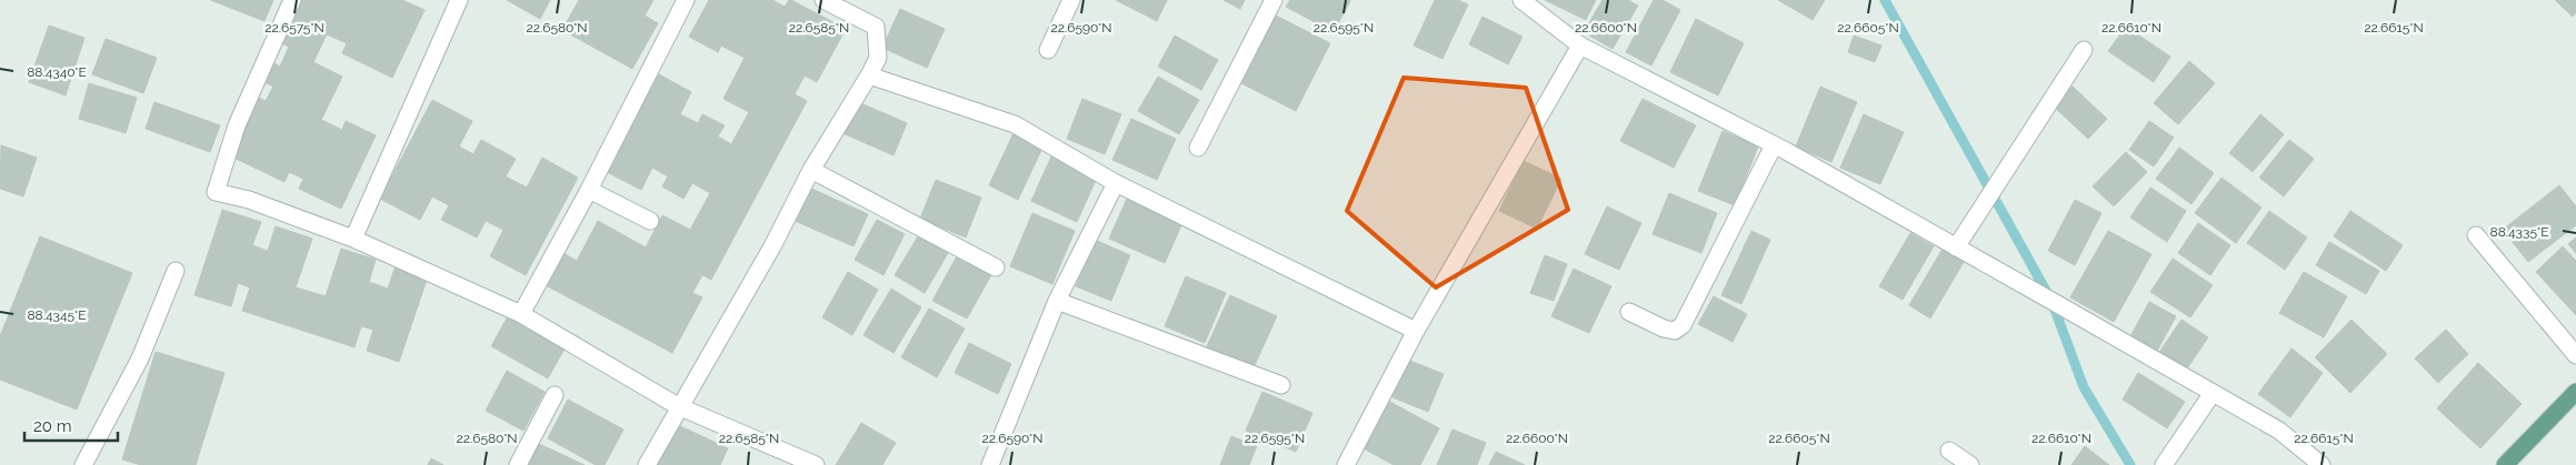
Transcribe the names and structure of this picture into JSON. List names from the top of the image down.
{
  "scale_bar": "20 m",
  "coordinates": [
    "22.6575°N",
    "22.6580°N",
    "22.6585°N",
    "22.6590°N",
    "22.6595°N",
    "22.6600°N",
    "22.6605°N",
    "22.6610°N",
    "22.6615°N",
    "88.4340°E",
    "88.4335°E",
    "88.4345°E"
  ]
}
